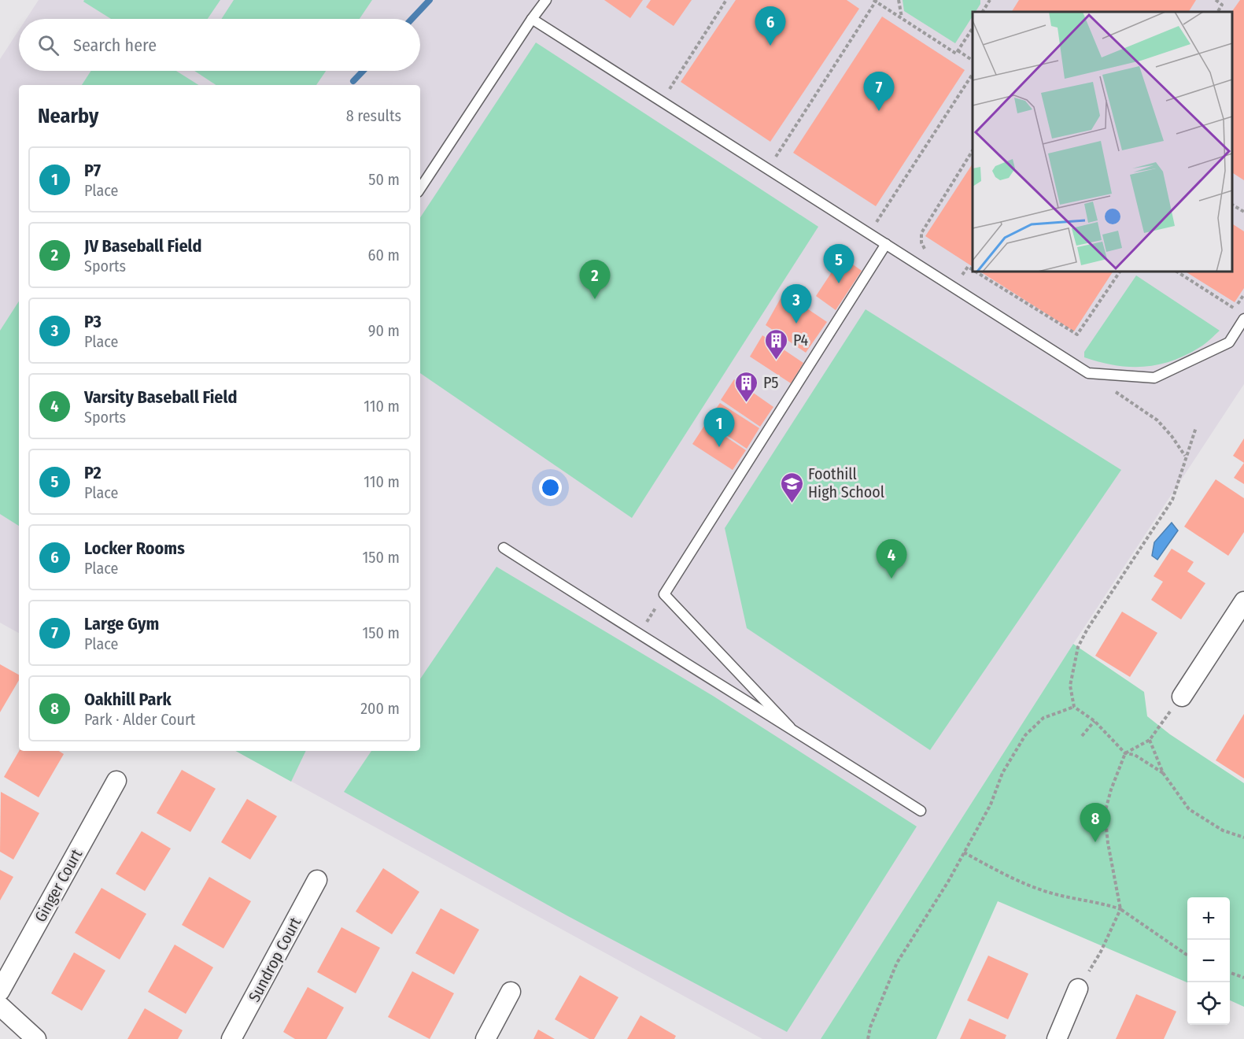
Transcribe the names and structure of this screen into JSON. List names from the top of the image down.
{
  "streets": {
    "street": ["Ginger Court", "Sundrop Court"]
  },
  "places": {
    "building": ["P4", "P5"],
    "school or university": ["Foothill High School"]
  },
  "page": {
    "pins": [
      "6",
      "7",
      "5",
      "2",
      "3",
      "1",
      "4",
      "8"
    ],
    "search": "Search here",
    "heading": ["Nearby", "8 results"],
    "list": [
      {
        "mark": "1",
        "name": "P7",
        "note": "Place",
        "value": "50 m"
      },
      {
        "mark": "2",
        "name": "JV Baseball Field",
        "note": "Sports",
        "value": "60 m"
      },
      {
        "mark": "3",
        "name": "P3",
        "note": "Place",
        "value": "90 m"
      },
      {
        "mark": "4",
        "name": "Varsity Baseball Field",
        "note": "Sports",
        "value": "110 m"
      },
      {
        "mark": "5",
        "name": "P2",
        "note": "Place",
        "value": "110 m"
      },
      {
        "mark": "6",
        "name": "Locker Rooms",
        "note": "Place",
        "value": "150 m"
      },
      {
        "mark": "7",
        "name": "Large Gym",
        "note": "Place",
        "value": "150 m"
      },
      {
        "mark": "8",
        "name": "Oakhill Park",
        "note": "Park · Alder Court",
        "value": "200 m"
      }
    ],
    "map_buttons": ["+", "−"]
  }
}
